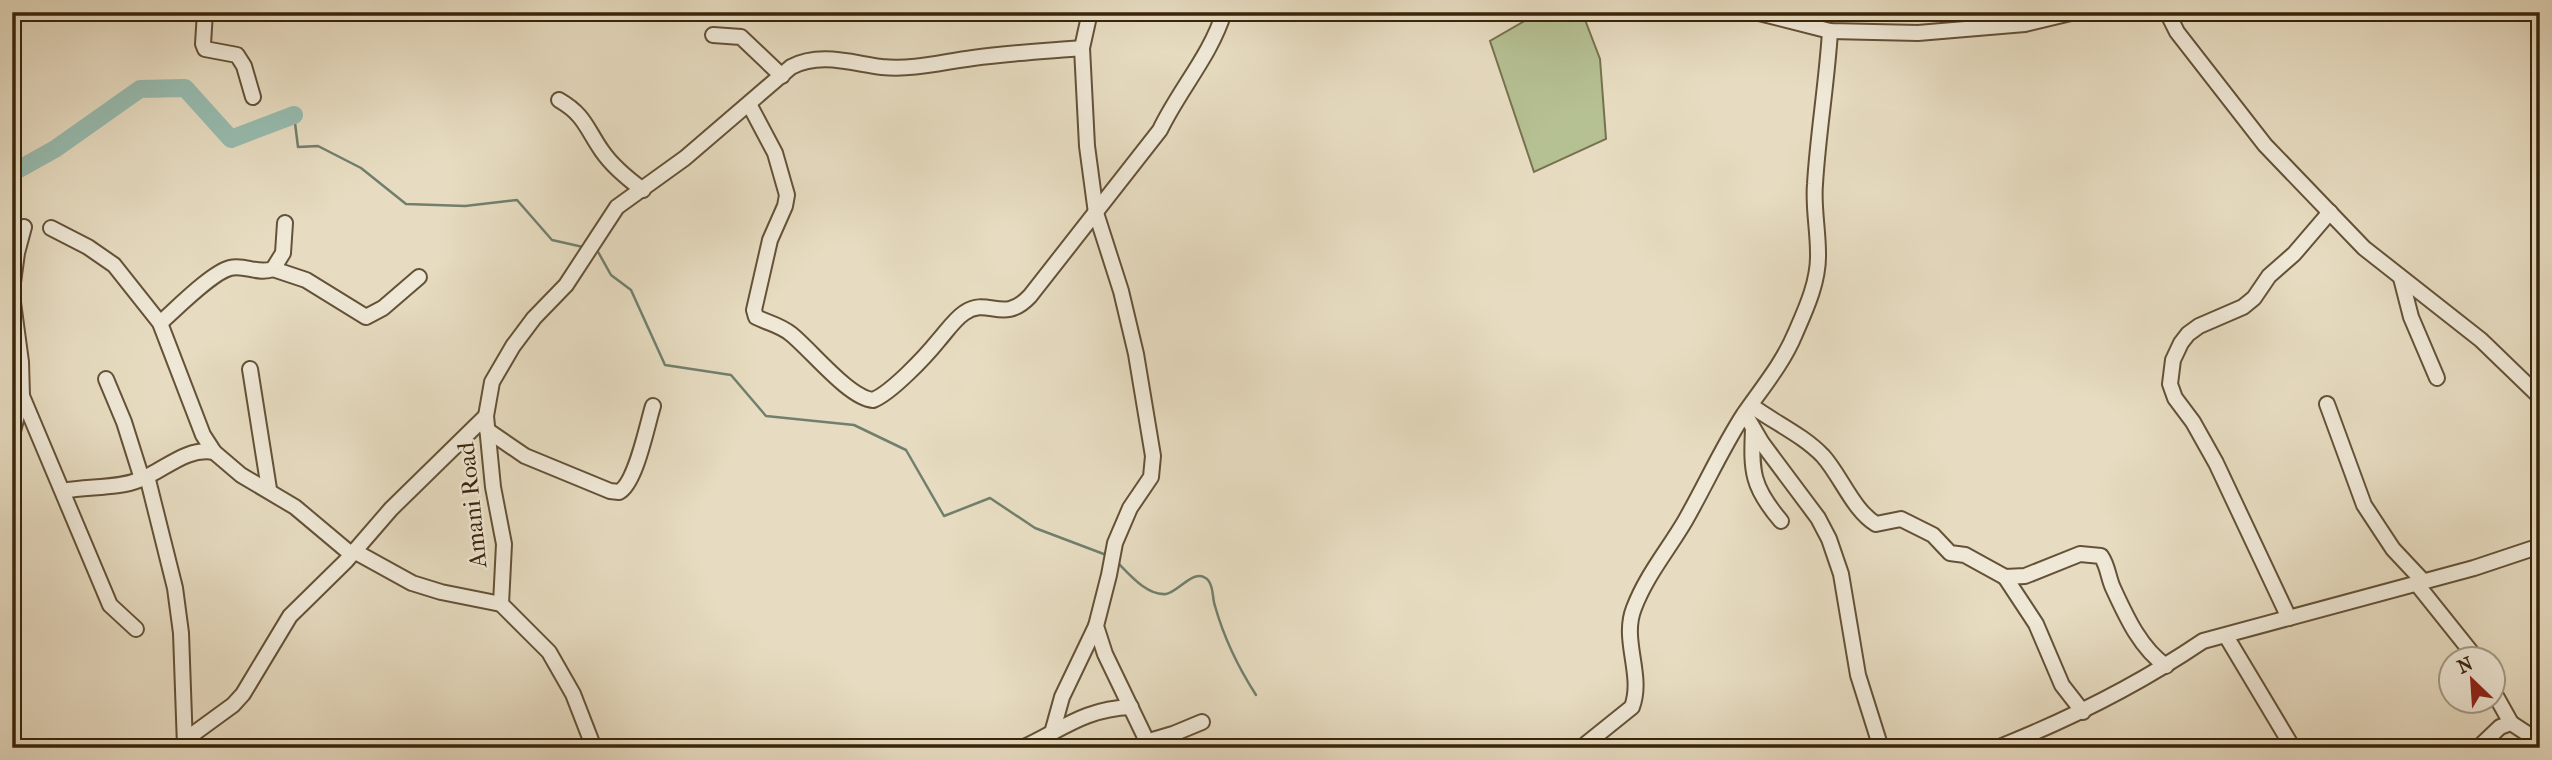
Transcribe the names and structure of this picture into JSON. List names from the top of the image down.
{
  "streets": {
    "street": ["Amani Road"]
  },
  "north": "top left"
}
